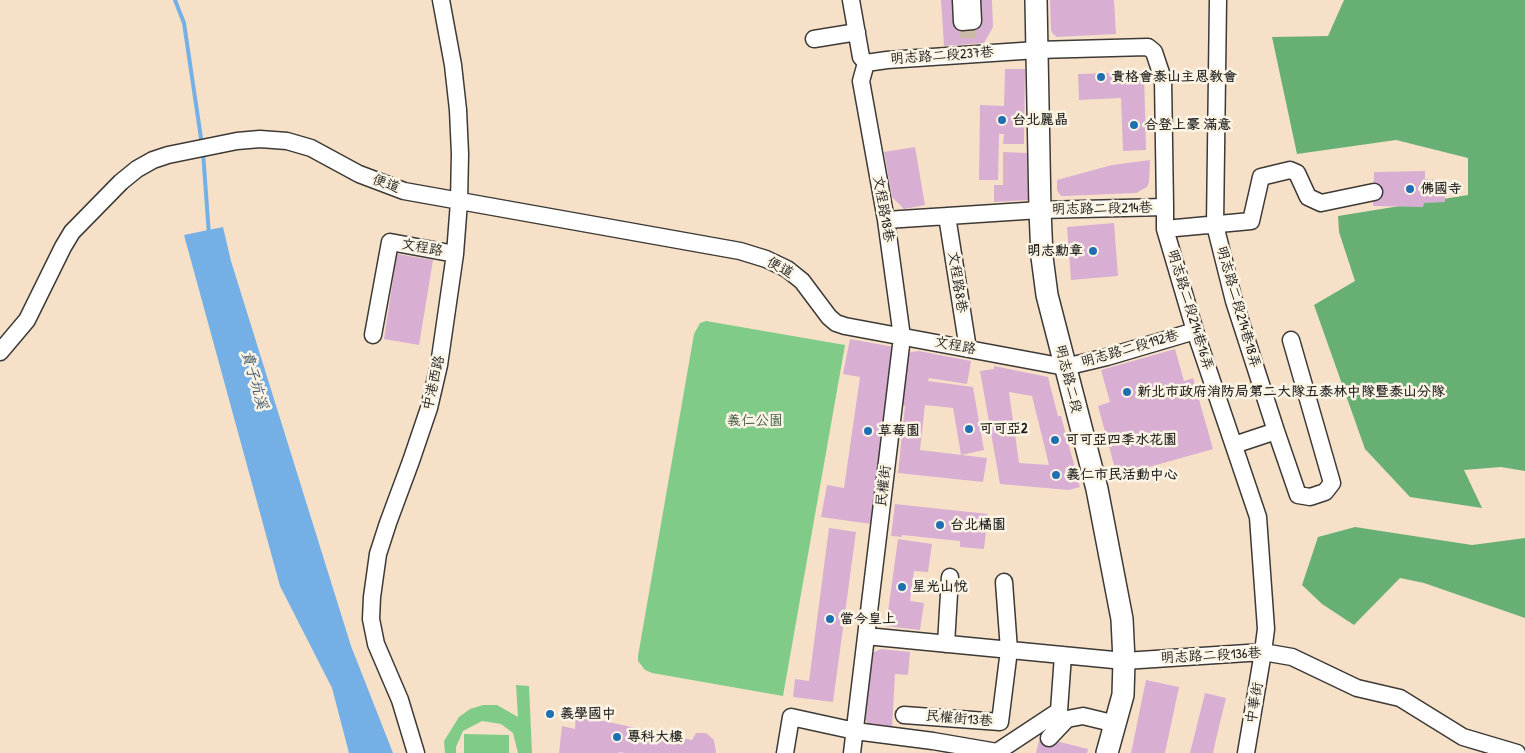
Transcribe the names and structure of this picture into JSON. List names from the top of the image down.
{
  "streets": {
    "main road": ["明志路二段"],
    "street": [
      "明志路二段237巷",
      "便道",
      "文程路18巷",
      "明志路二段214巷",
      "文程路",
      "文程路8巷",
      "明志路二段214巷18弄",
      "明志路二段214巷16弄",
      "明志路二段192巷",
      "中港西路",
      "民權街",
      "明志路二段136巷",
      "中華街",
      "民權街13巷"
    ]
  },
  "crossings": [
    ["明志路二段237巷", "文程路18巷"],
    ["明志路二段237巷", "明志路二段214巷"],
    ["明志路二段237巷", "明志路二段"],
    ["便道", "文程路"],
    ["便道", "中港西路"],
    ["文程路18巷", "明志路二段214巷"],
    ["文程路18巷", "文程路"],
    ["文程路18巷", "民權街"],
    ["明志路二段214巷", "文程路8巷"],
    ["明志路二段214巷", "明志路二段214巷18弄"],
    ["明志路二段214巷", "明志路二段214巷16弄"],
    ["明志路二段214巷", "明志路二段"],
    ["文程路", "文程路8巷"],
    ["文程路", "明志路二段192巷"],
    ["文程路", "明志路二段"],
    ["文程路", "中港西路"],
    ["文程路", "民權街"],
    ["明志路二段214巷16弄", "明志路二段192巷"],
    ["明志路二段214巷16弄", "明志路二段136巷"],
    ["明志路二段214巷16弄", "中華街"],
    ["明志路二段192巷", "明志路二段"],
    ["明志路二段", "明志路二段136巷"],
    ["明志路二段136巷", "中華街"]
  ],
  "water": ["貴子坑溪"],
  "parks": ["義仁公園"],
  "places": [
    "貴格會泰山主恩教會",
    "台北麗晶",
    "合登上豪 滿意",
    "佛國寺",
    "明志勳章",
    "新北市政府消防局第二大隊五泰林中隊暨泰山分隊",
    "可可亞2",
    "草莓園",
    "可可亞四季水花園",
    "義仁市民活動中心",
    "台北橘園",
    "星光山悅",
    "當今皇上",
    "義學國中",
    "專科大樓"
  ]
}
